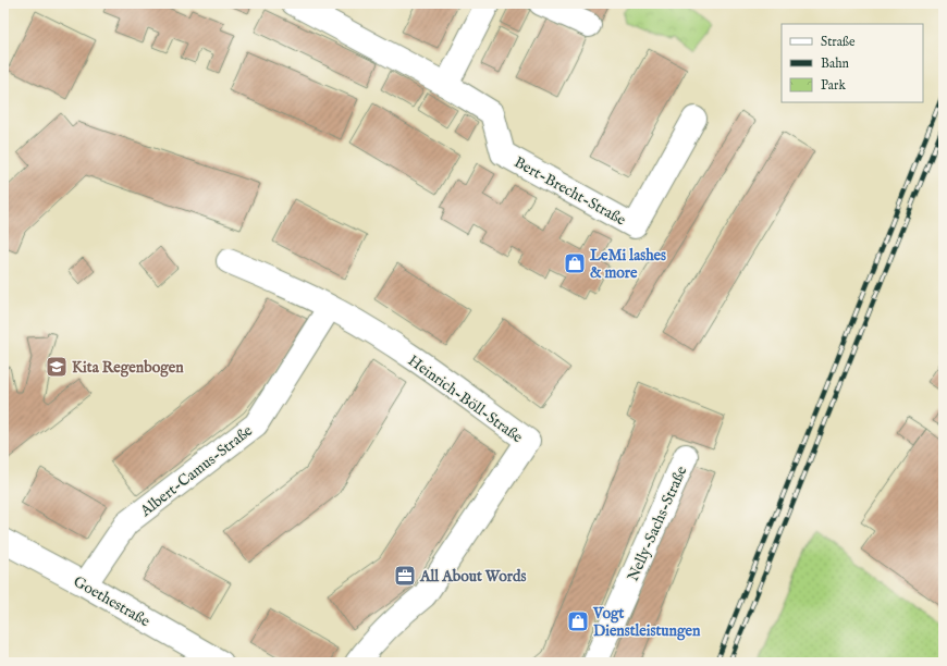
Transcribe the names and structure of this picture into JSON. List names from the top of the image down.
{
  "streets": {
    "street": [
      "Bert-Brecht-Straße",
      "Heinrich-Böll-Straße",
      "Albert-Camus-Straße",
      "Nelly-Sachs-Straße",
      "Goethestraße"
    ]
  },
  "crossings": [
    ["Heinrich-Böll-Straße", "Albert-Camus-Straße"],
    ["Albert-Camus-Straße", "Goethestraße"]
  ],
  "places": {
    "shop": ["LeMi lashes & more", "Vogt Dienstleistungen"],
    "school or university": ["Kita Regenbogen"],
    "office": ["All About Words"]
  },
  "legend": ["Straße", "Bahn", "Park"]
}
